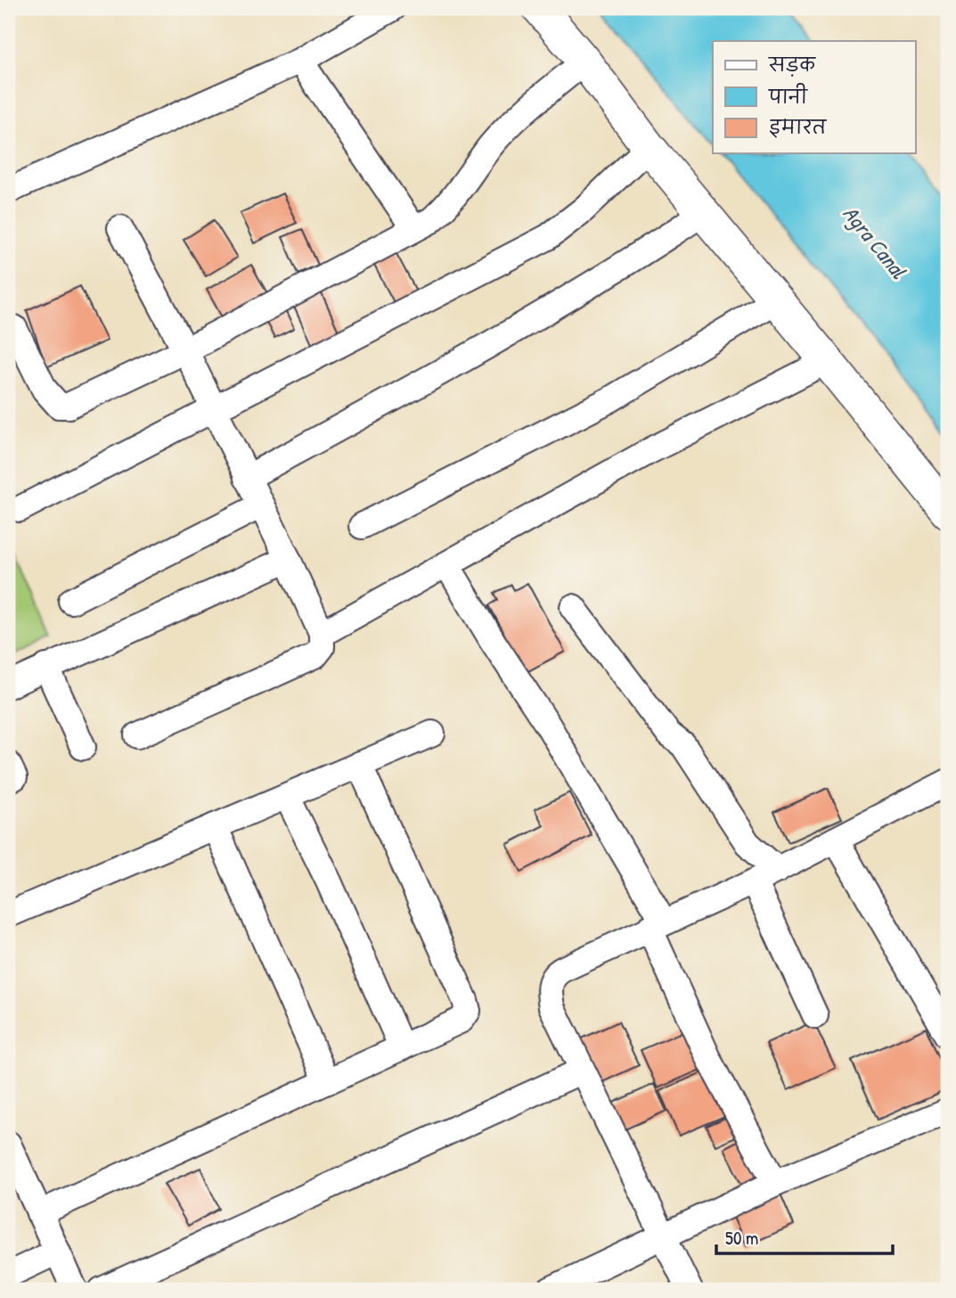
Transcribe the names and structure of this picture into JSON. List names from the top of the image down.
{
  "water": ["Agra Canal"],
  "legend": ["सड़क", "पानी", "इमारत"],
  "scale_bar": "50 m"
}
